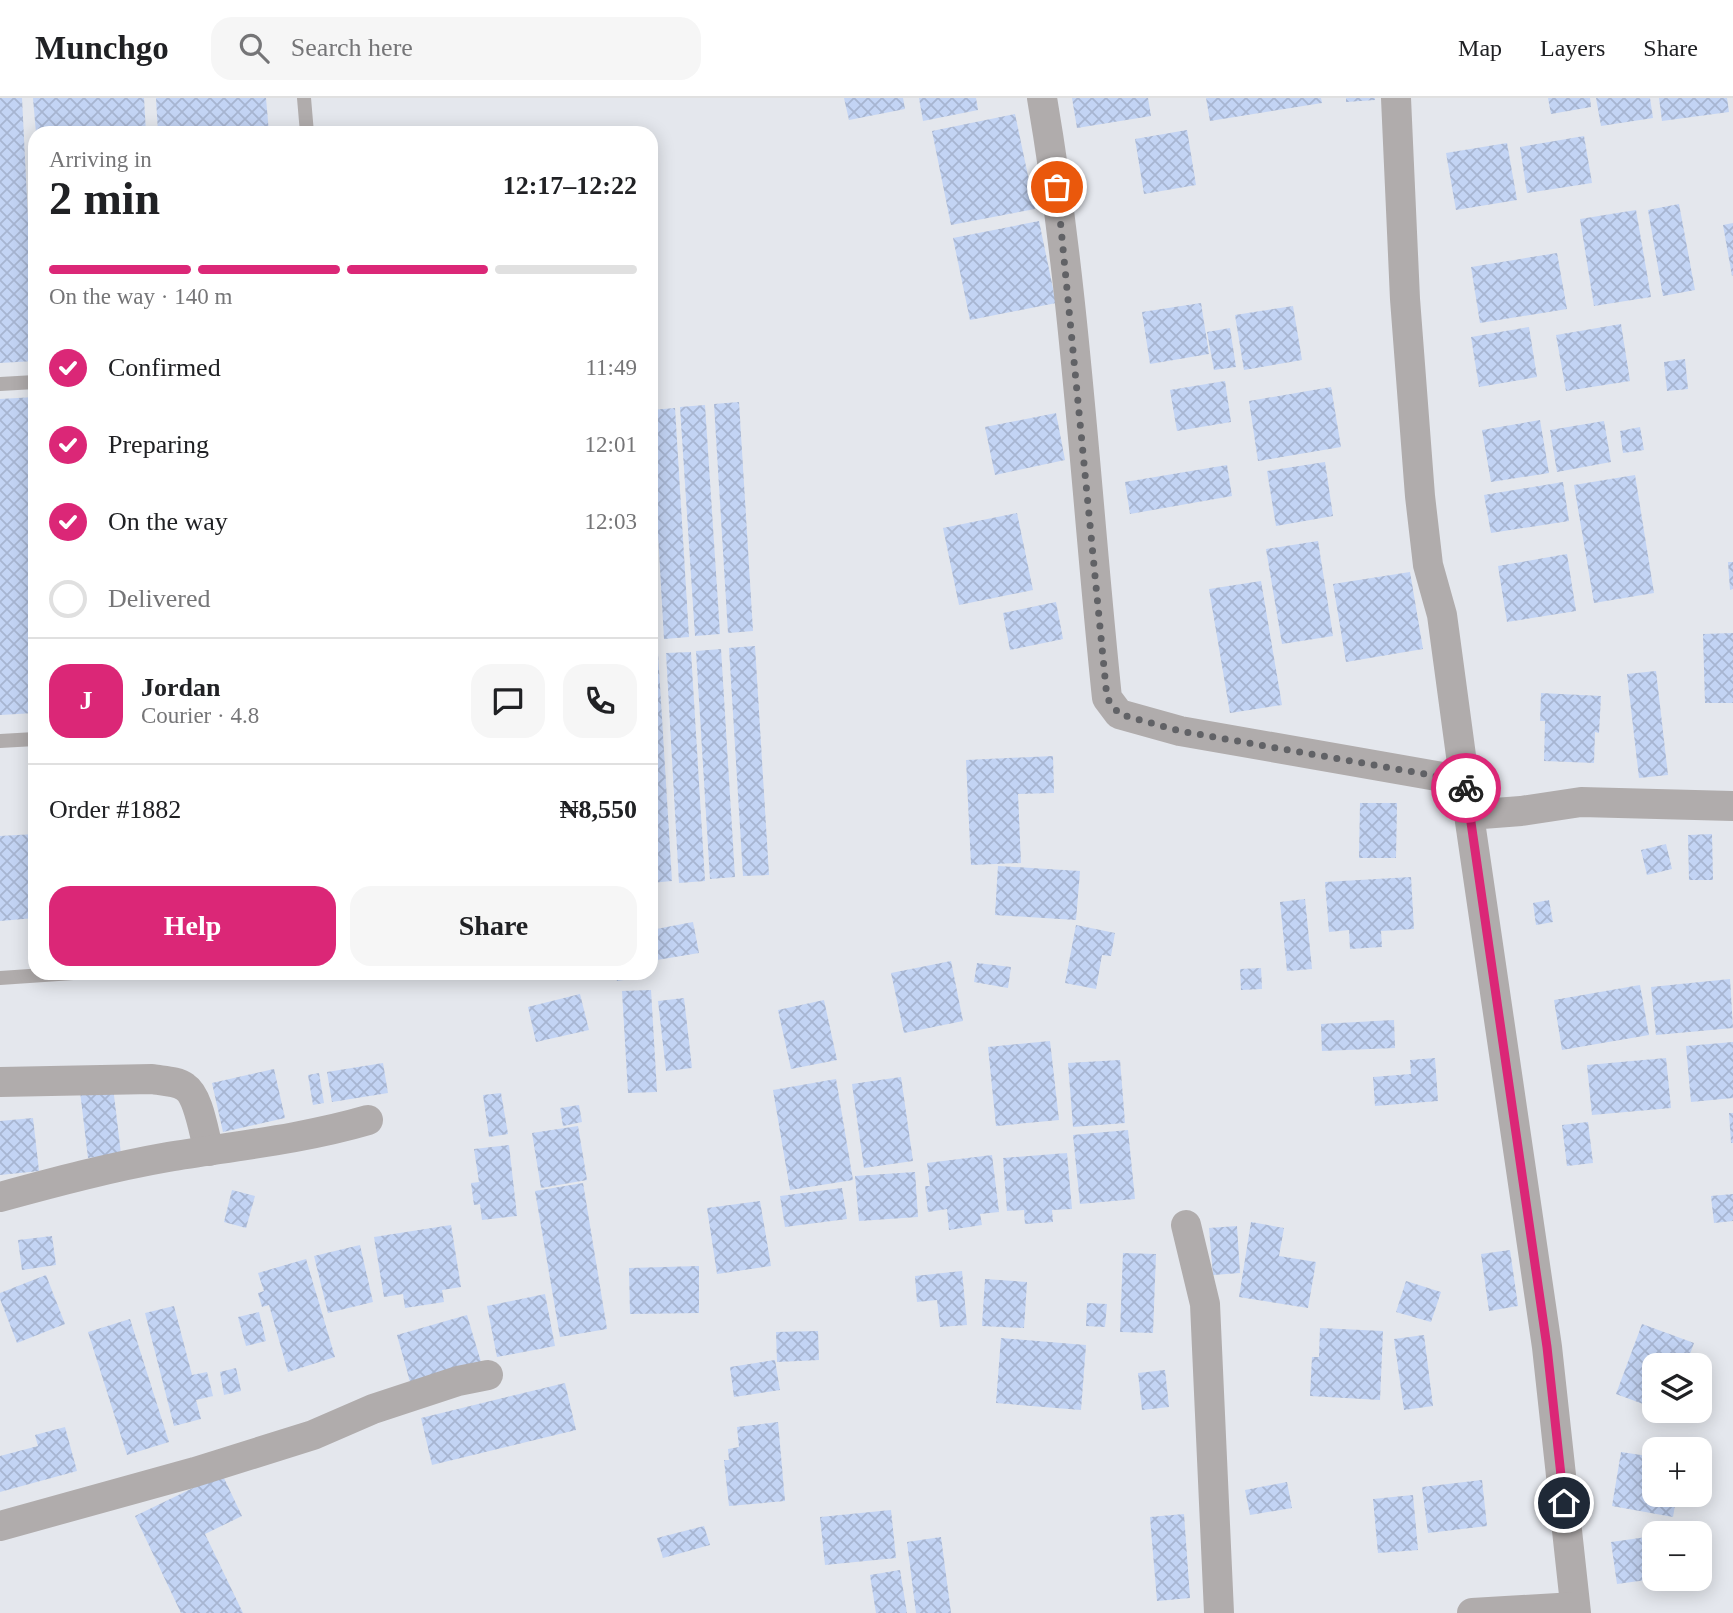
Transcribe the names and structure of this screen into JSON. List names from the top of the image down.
{
  "page": {
    "header": "Munchgo",
    "search": "Search here",
    "nav": ["Map", "Layers", "Share"],
    "heading": ["2 min", "Arriving in", "12:17–12:22"],
    "panel": [
      "Jordan",
      "Courier · 4.8",
      "Order #1882",
      "₦8,550"
    ],
    "bar": "On the way · 140 m",
    "list": [
      ["Confirmed", "11:49"],
      ["Preparing", "12:01"],
      ["On the way", "12:03"],
      "Delivered"
    ],
    "round": "J",
    "buttons": ["Help", "Share"],
    "map_buttons": ["+", "−"]
  }
}
